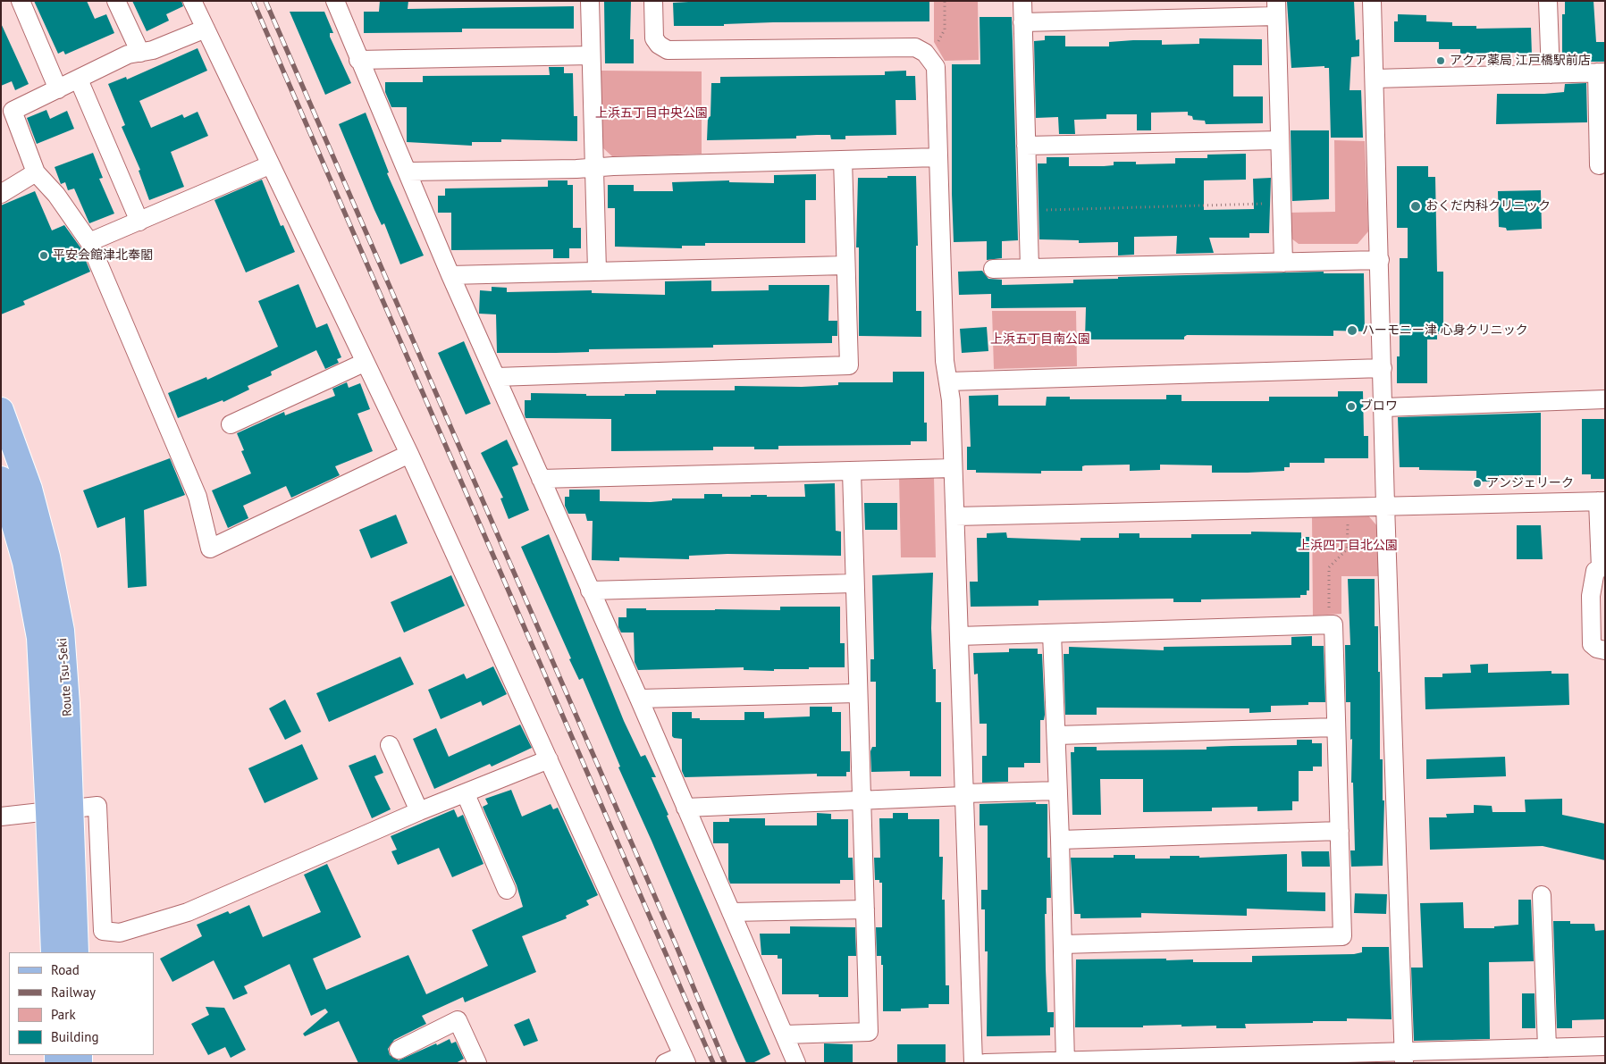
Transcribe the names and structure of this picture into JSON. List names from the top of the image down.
{
  "streets": {
    "main road": ["Route Tsu-Seki"]
  },
  "parks": ["上浜五丁目中央公園", "上浜五丁目南公園", "上浜四丁目北公園"],
  "places": [
    "アクア薬局 江戸橋駅前店",
    "おくだ内科クリニック",
    "平安会館津北奉閣",
    "ハーモニー津 心身クリニック",
    "ブロワ",
    "アンジェリーク"
  ],
  "legend": [
    "Road",
    "Railway",
    "Park",
    "Building"
  ]
}
